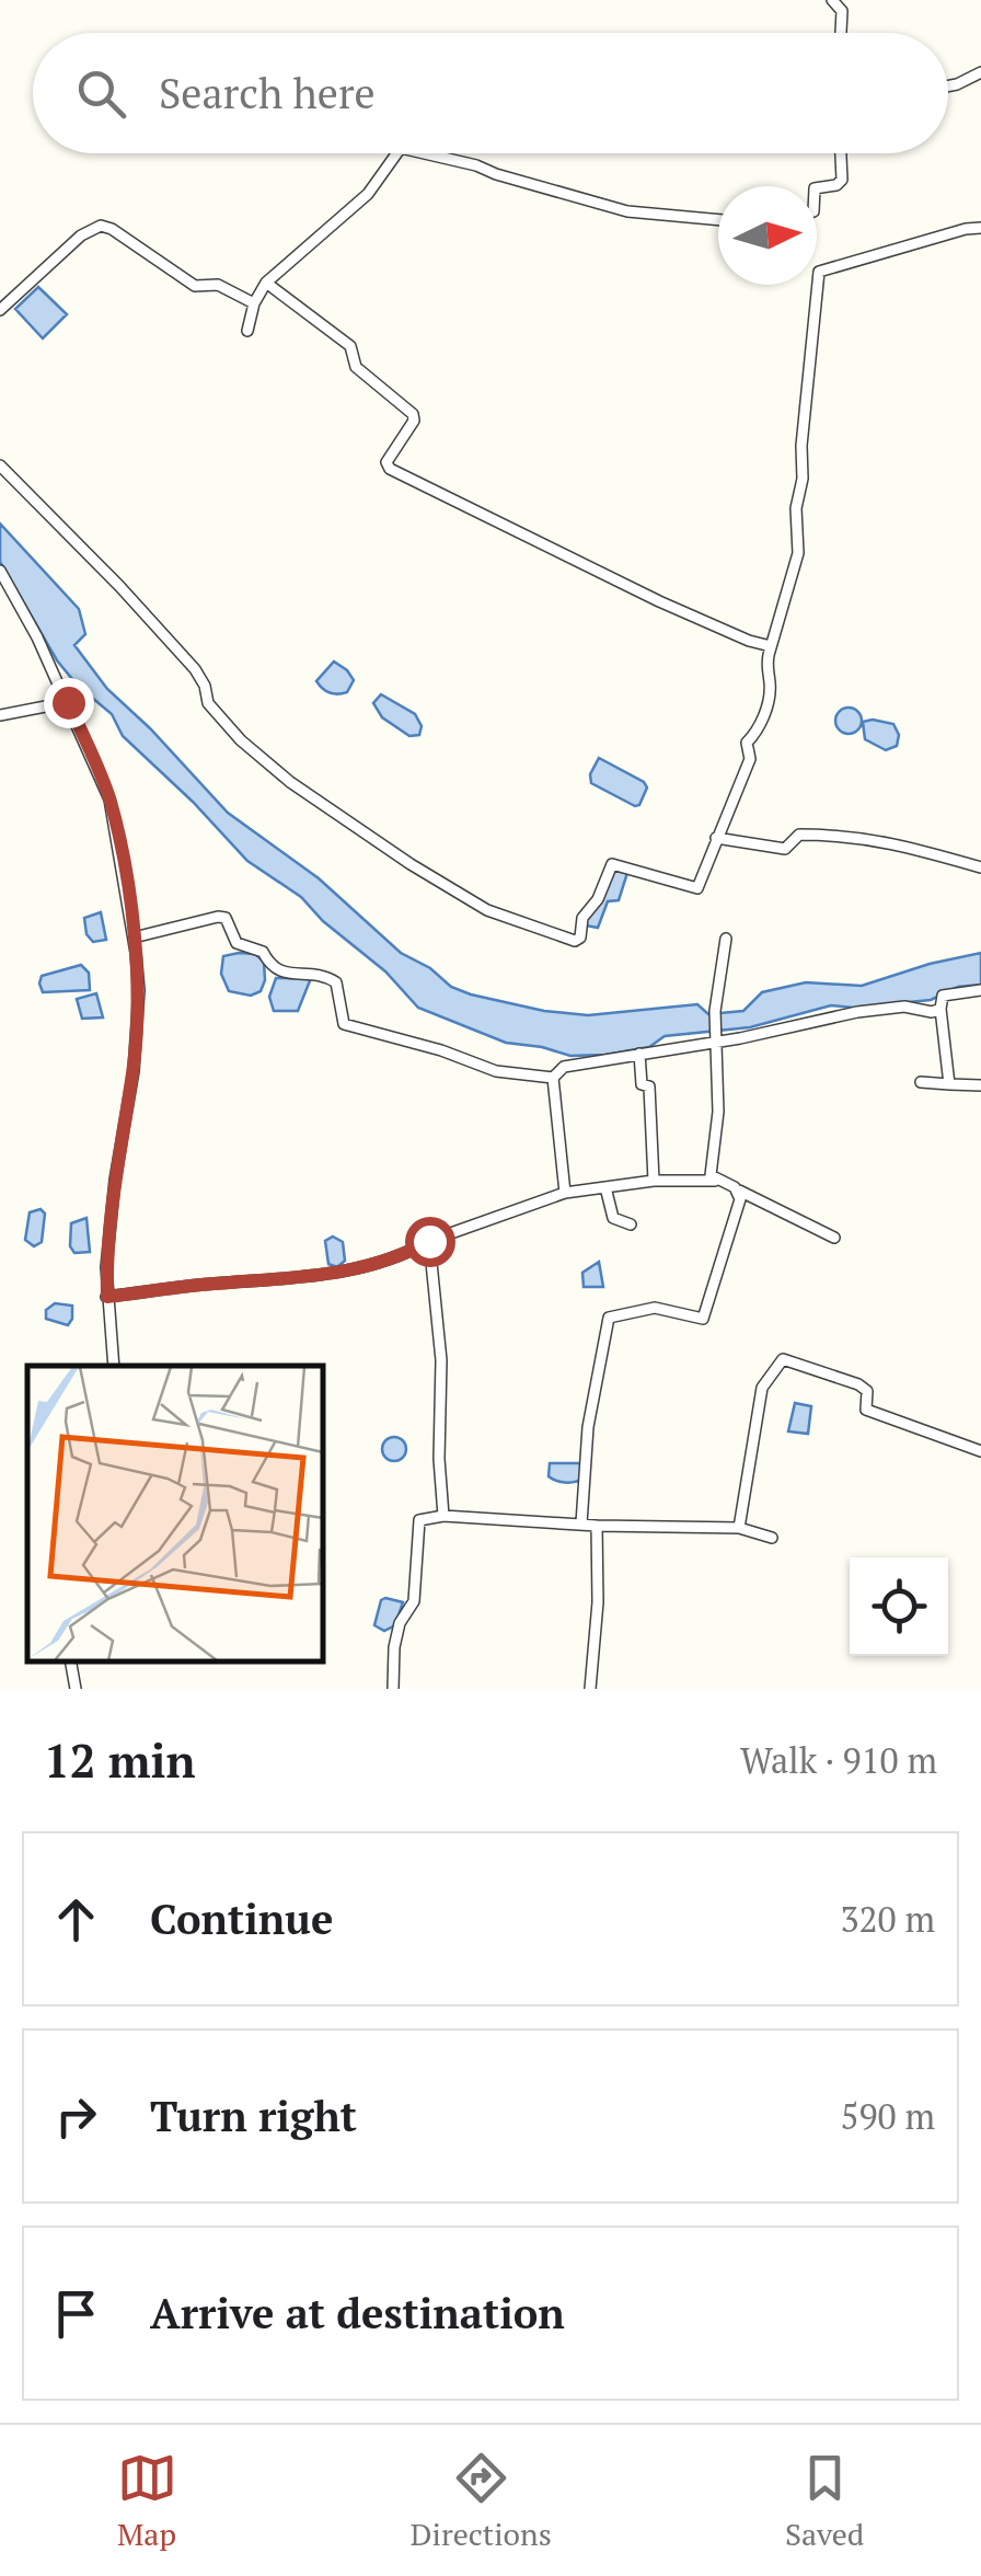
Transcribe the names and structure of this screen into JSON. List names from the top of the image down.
{
  "north": "right",
  "page": {
    "search": "Search here",
    "heading": ["12 min", "Walk · 910 m"],
    "list": [
      ["Continue", "320 m"],
      ["Turn right", "590 m"],
      "Arrive at destination"
    ],
    "nav": ["Map", "Directions", "Saved"]
  }
}
